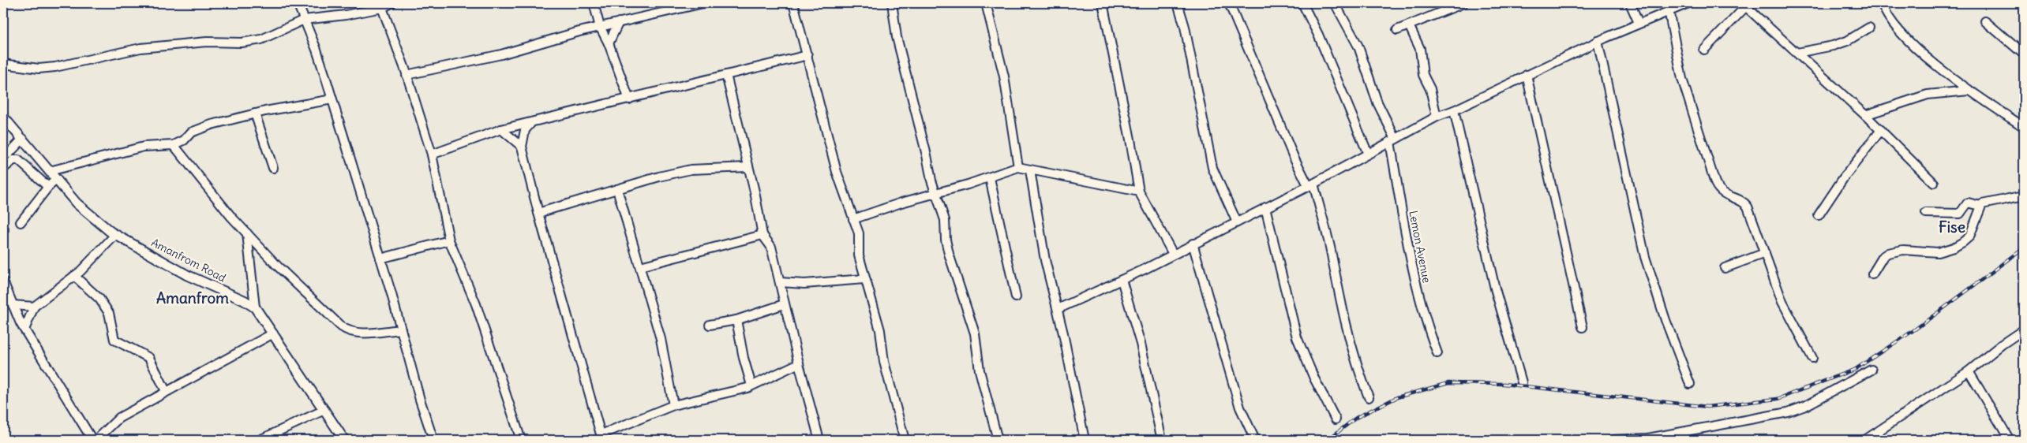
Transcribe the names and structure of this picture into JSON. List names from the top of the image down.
{
  "streets": {
    "street": ["Lemon Avenue", "Amanfrom Road"]
  },
  "districts": ["Fise", "Amanfrom"]
}
